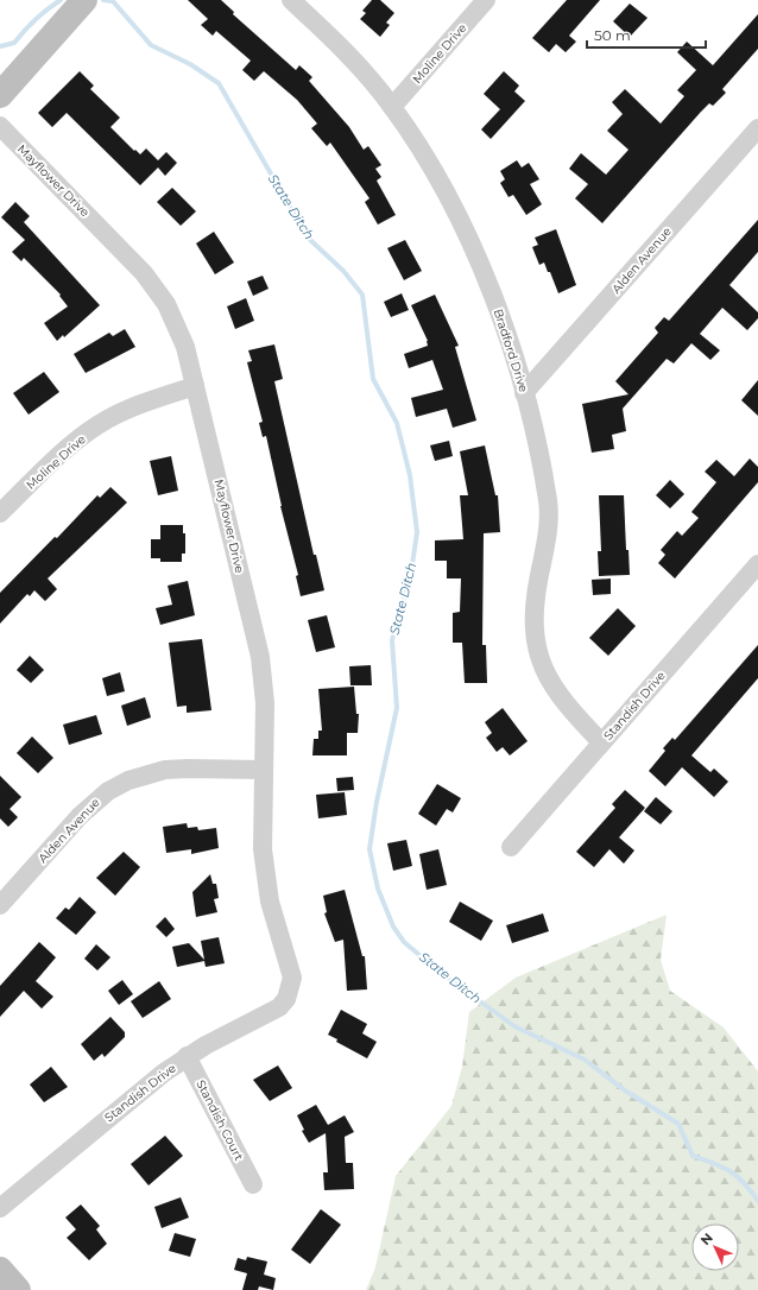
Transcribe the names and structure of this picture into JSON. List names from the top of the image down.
{
  "streets": {
    "street": [
      "Moline Drive",
      "Mayflower Drive",
      "Alden Avenue",
      "Bradford Drive",
      "Standish Drive",
      "Standish Court"
    ]
  },
  "crossings": [
    ["Moline Drive", "Mayflower Drive"],
    ["Moline Drive", "Bradford Drive"],
    ["Mayflower Drive", "Alden Avenue"],
    ["Mayflower Drive", "Standish Drive"],
    ["Alden Avenue", "Bradford Drive"],
    ["Bradford Drive", "Standish Drive"],
    ["Standish Drive", "Standish Court"]
  ],
  "water": ["State Ditch"],
  "scale_bar": "50 m",
  "north": "top left"
}
